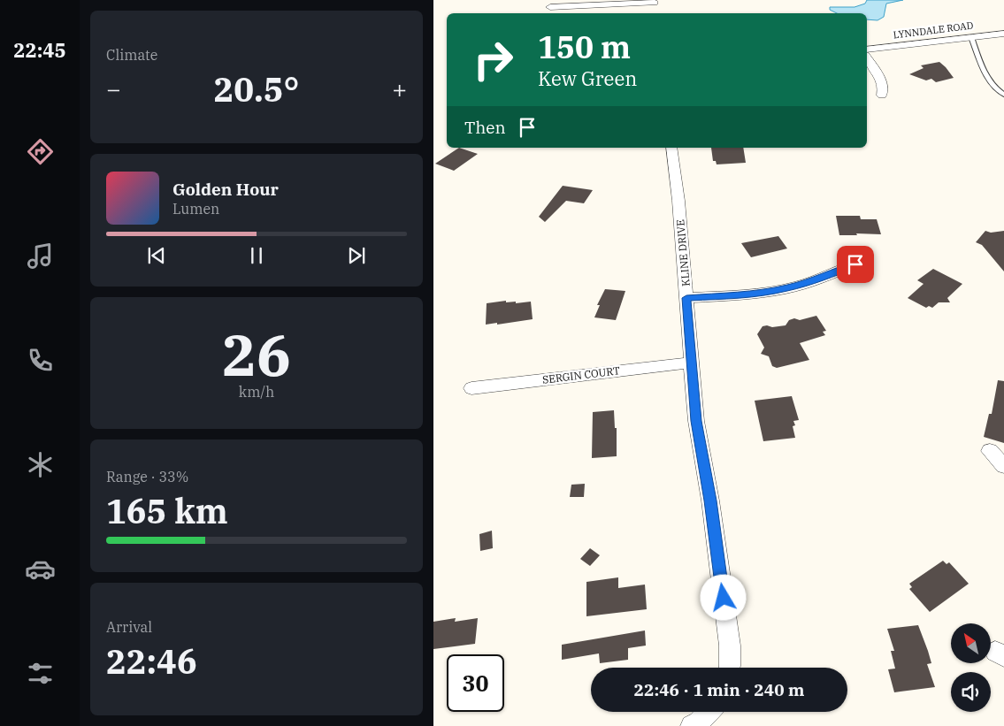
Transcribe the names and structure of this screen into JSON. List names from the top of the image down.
{
  "streets": {
    "street": ["LYNNDALE ROAD", "KLINE DRIVE", "SERGIN COURT"]
  },
  "crossings": [
    ["KLINE DRIVE", "SERGIN COURT"]
  ],
  "north": "top left",
  "page": {
    "tabs": "22:45",
    "tile": [
      "Climate",
      ["26", "km/h"],
      ["Range · 33%", "165 km"],
      ["Arrival", "22:46"]
    ],
    "turn": ["150 m", "Kew Green"],
    "heat": ["−", "20.5°", "+"],
    "then": "Then",
    "song": ["Golden Hour", "Lumen"],
    "limit": "30",
    "trip": "22:46 · 1 min · 240 m"
  }
}
